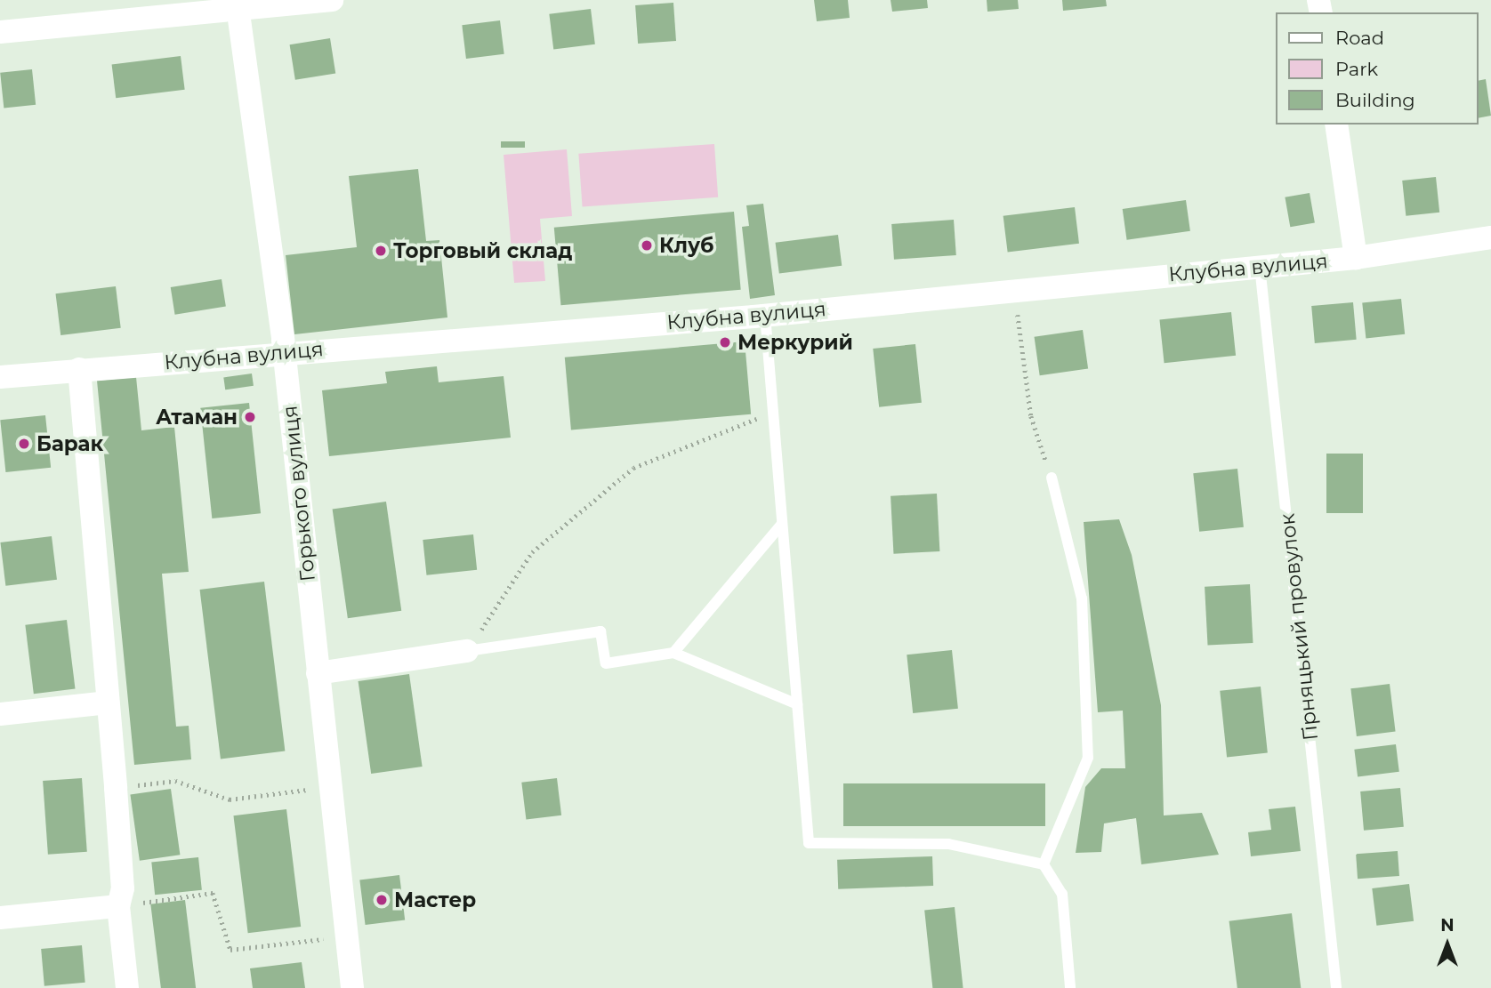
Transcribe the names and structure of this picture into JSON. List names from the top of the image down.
{
  "streets": {
    "street": ["Клубна вулиця", "Горького вулиця"],
    "lane": ["Гірняцький провулок"]
  },
  "crossings": [
    ["Клубна вулиця", "Горького вулиця"],
    ["Клубна вулиця", "Гірняцький провулок"]
  ],
  "places": [
    "Клуб",
    "Торговый склад",
    "Меркурий",
    "Атаман",
    "Барак",
    "Мастер"
  ],
  "legend": ["Road", "Park", "Building"],
  "north": "top"
}
